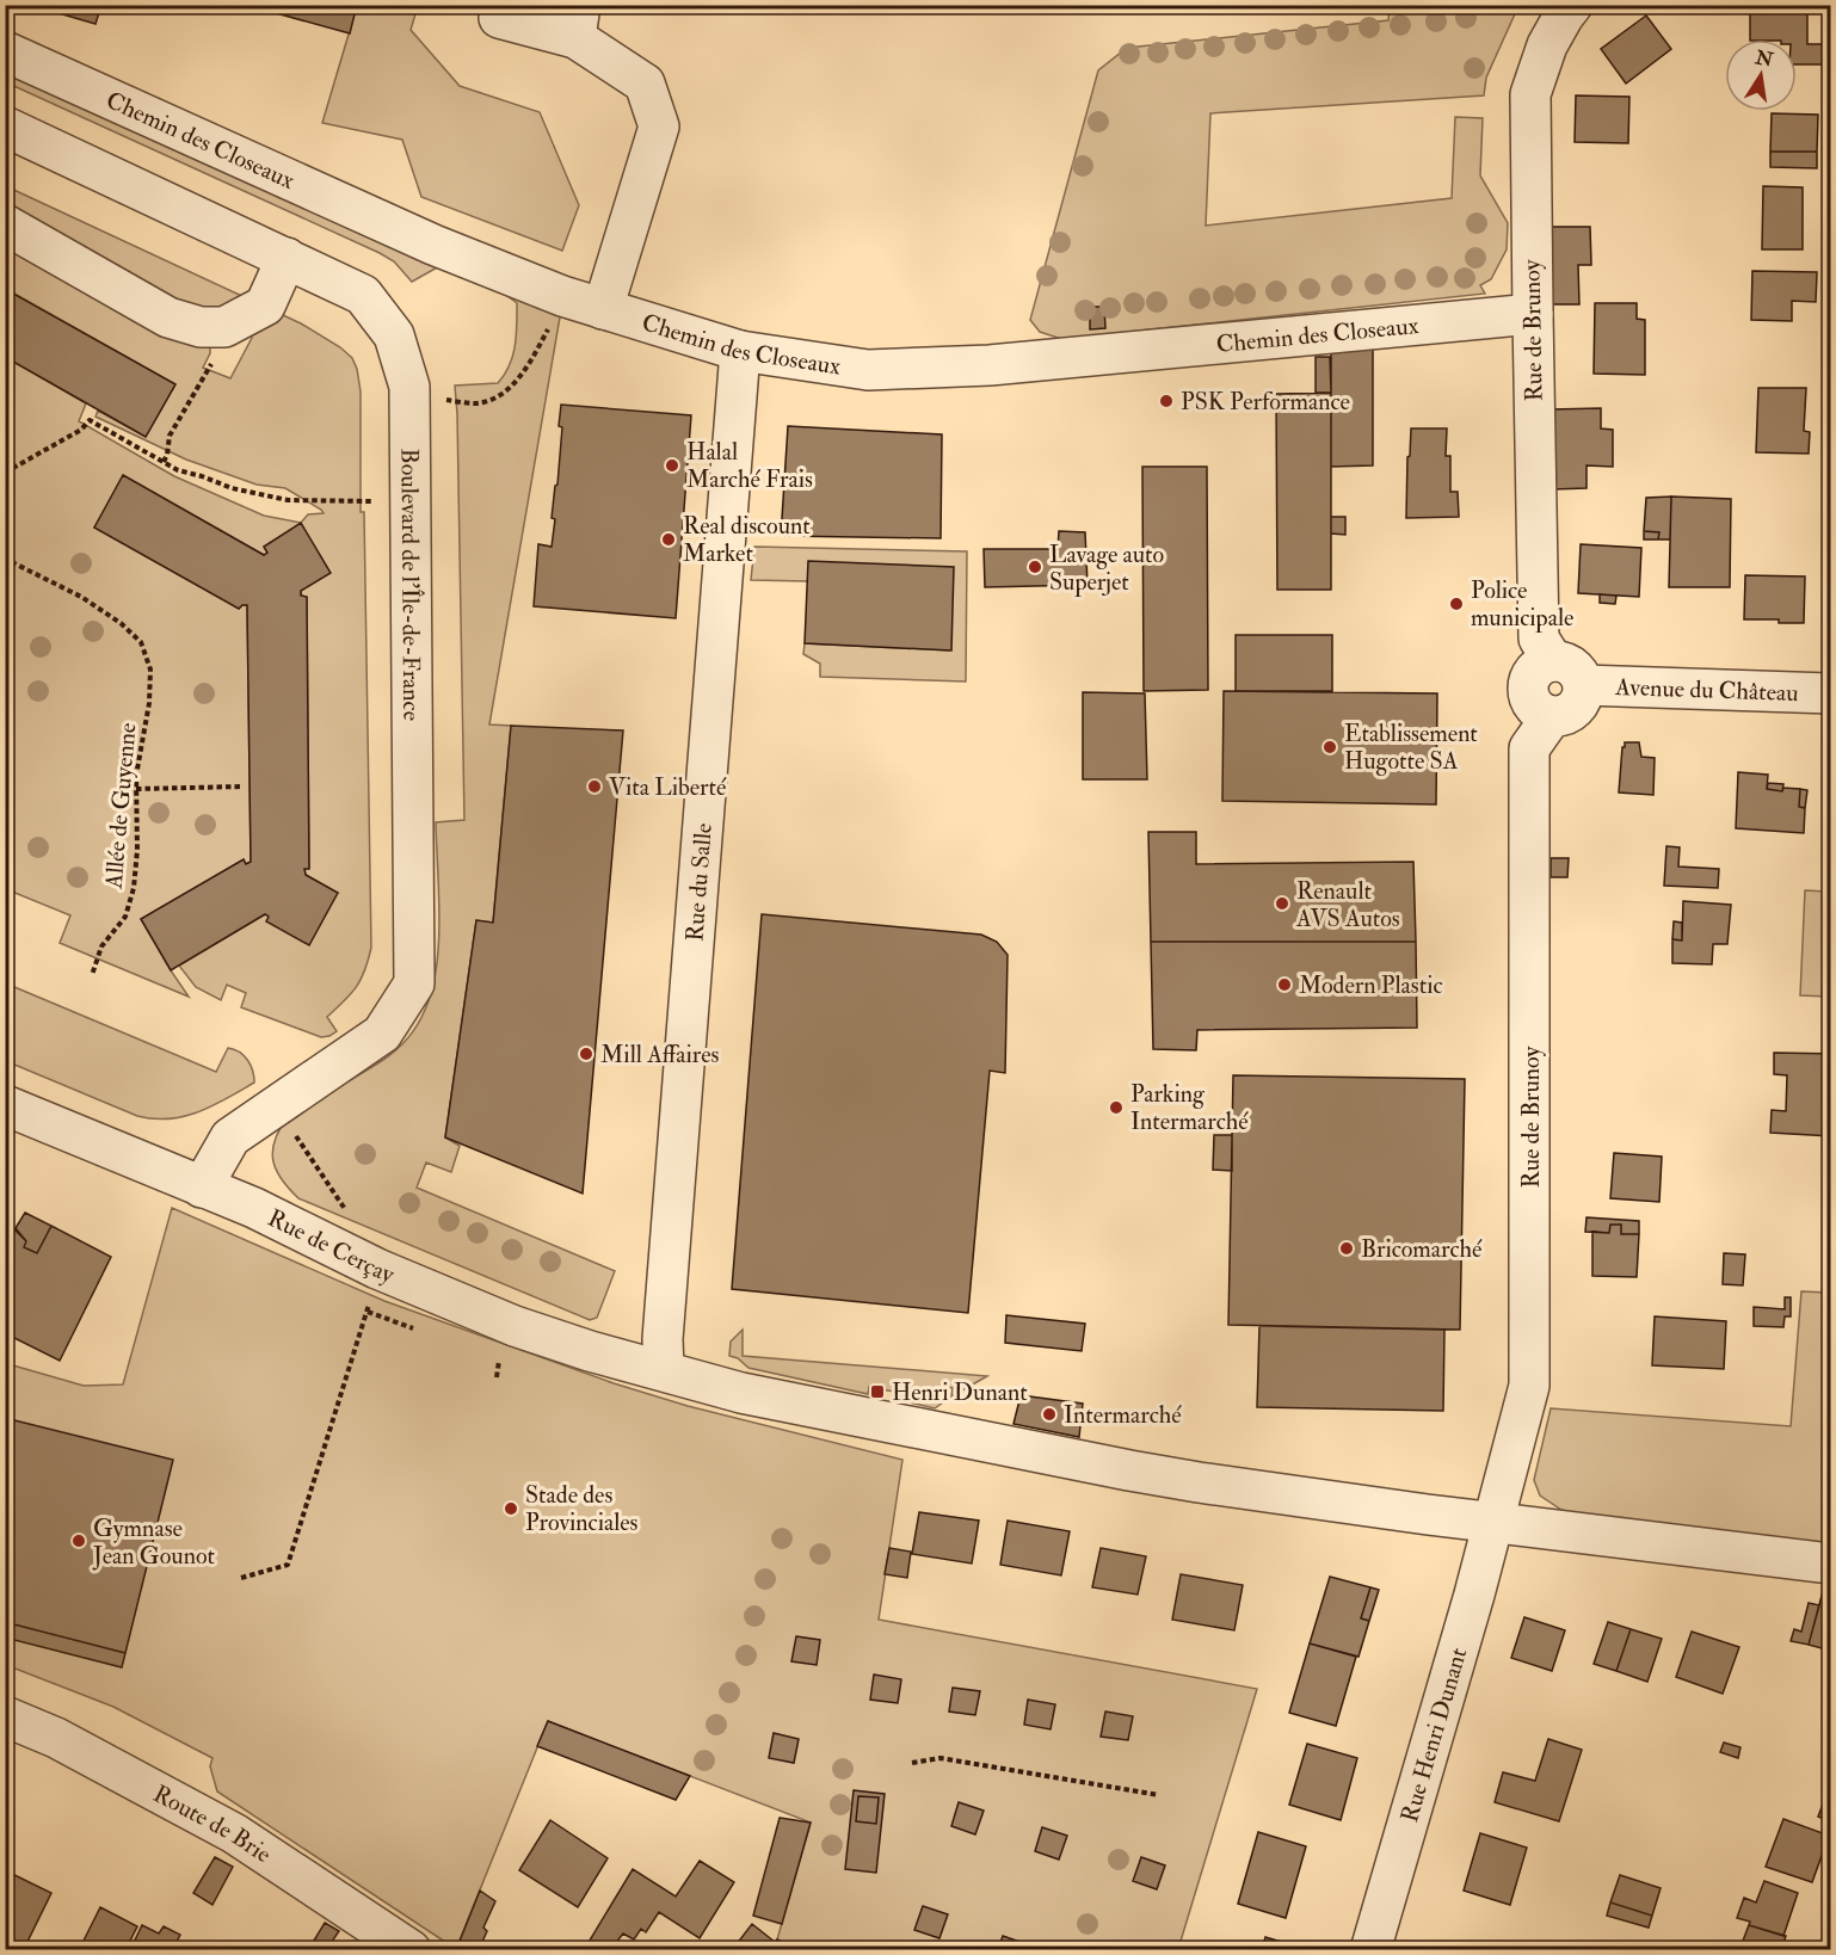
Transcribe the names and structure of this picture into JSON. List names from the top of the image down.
{
  "streets": {
    "street": [
      "Chemin des Closeaux",
      "Rue de Brunoy",
      "Boulevard de l'Île-de-France",
      "Avenue du Château",
      "Rue du Salle",
      "Rue de Cerçay",
      "Rue Henri Dunant",
      "Route de Brie"
    ],
    "path": ["Allée de Guyenne"]
  },
  "crossings": [
    ["Chemin des Closeaux", "Rue de Brunoy"],
    ["Chemin des Closeaux", "Rue du Salle"],
    ["Rue de Brunoy", "Avenue du Château"],
    ["Rue de Brunoy", "Rue de Cerçay"],
    ["Rue de Brunoy", "Rue Henri Dunant"],
    ["Boulevard de l'Île-de-France", "Rue de Cerçay"],
    ["Rue du Salle", "Rue de Cerçay"],
    ["Rue de Cerçay", "Rue Henri Dunant"]
  ],
  "places": {
    "other": [
      "PSK Performance",
      "Halal Marché Frais",
      "Real discount Market",
      "Lavage auto Superjet",
      "Police municipale",
      "Etablissement Hugotte SA",
      "Vita Liberté",
      "Renault AVS Autos",
      "Modern Plastic",
      "Mill Affaires",
      "Parking Intermarché",
      "Bricomarché",
      "Intermarché",
      "Stade des Provinciales",
      "Gymnase Jean Gounot"
    ],
    "transit": ["Henri Dunant"]
  },
  "north": "top"
}
